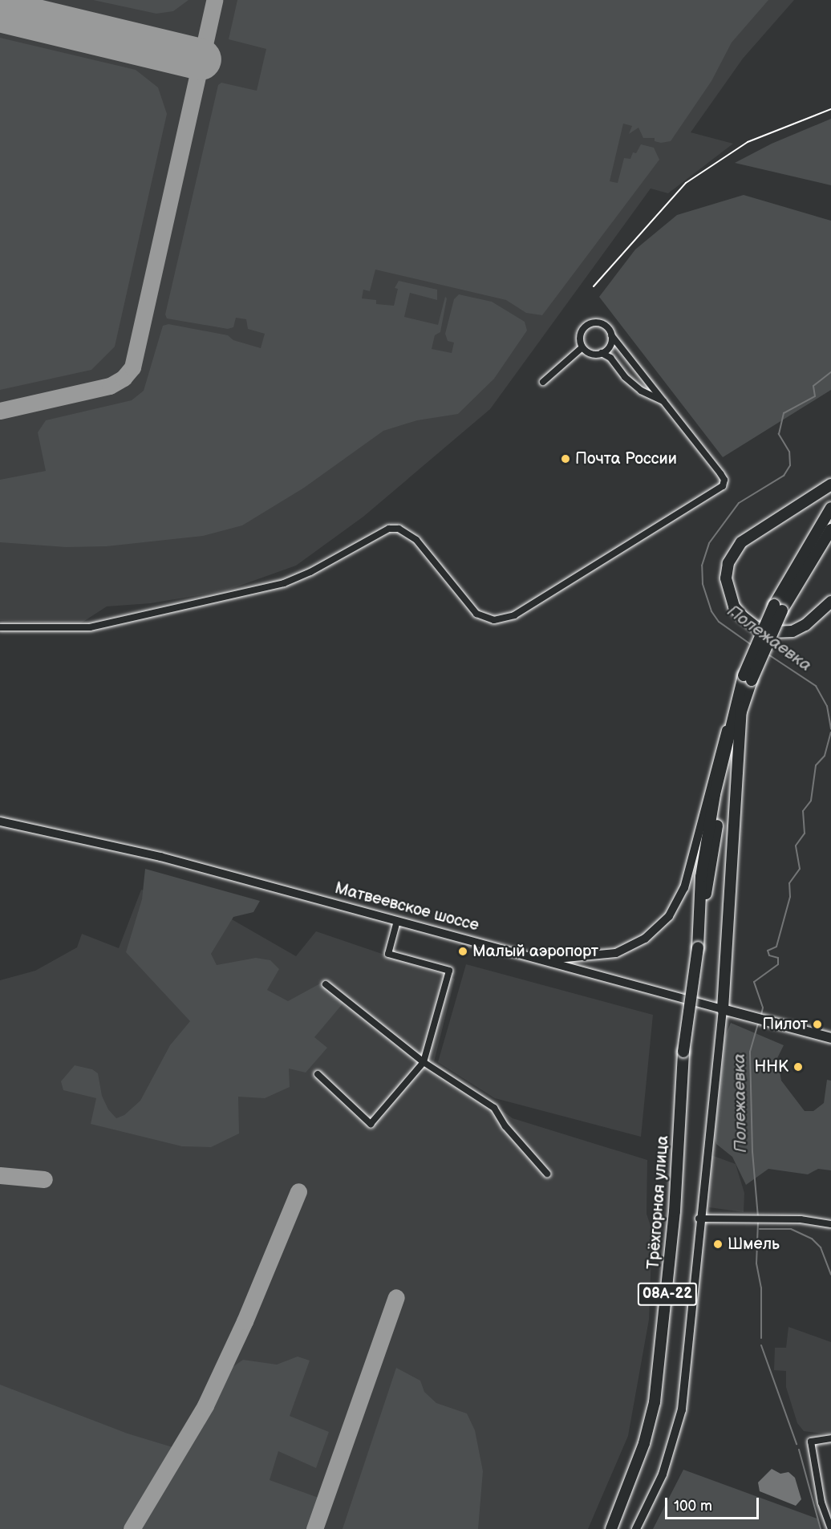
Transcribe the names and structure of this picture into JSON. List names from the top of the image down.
{
  "streets": {
    "highway": ["Трёхгорная улица", "08А-22"],
    "main road": ["Матвеевское шоссе"]
  },
  "water": ["Полежаевка"],
  "places": [
    "Почта России",
    "Малый аэропорт",
    "Пилот",
    "ННК",
    "Шмель"
  ],
  "scale_bar": "100 m"
}
